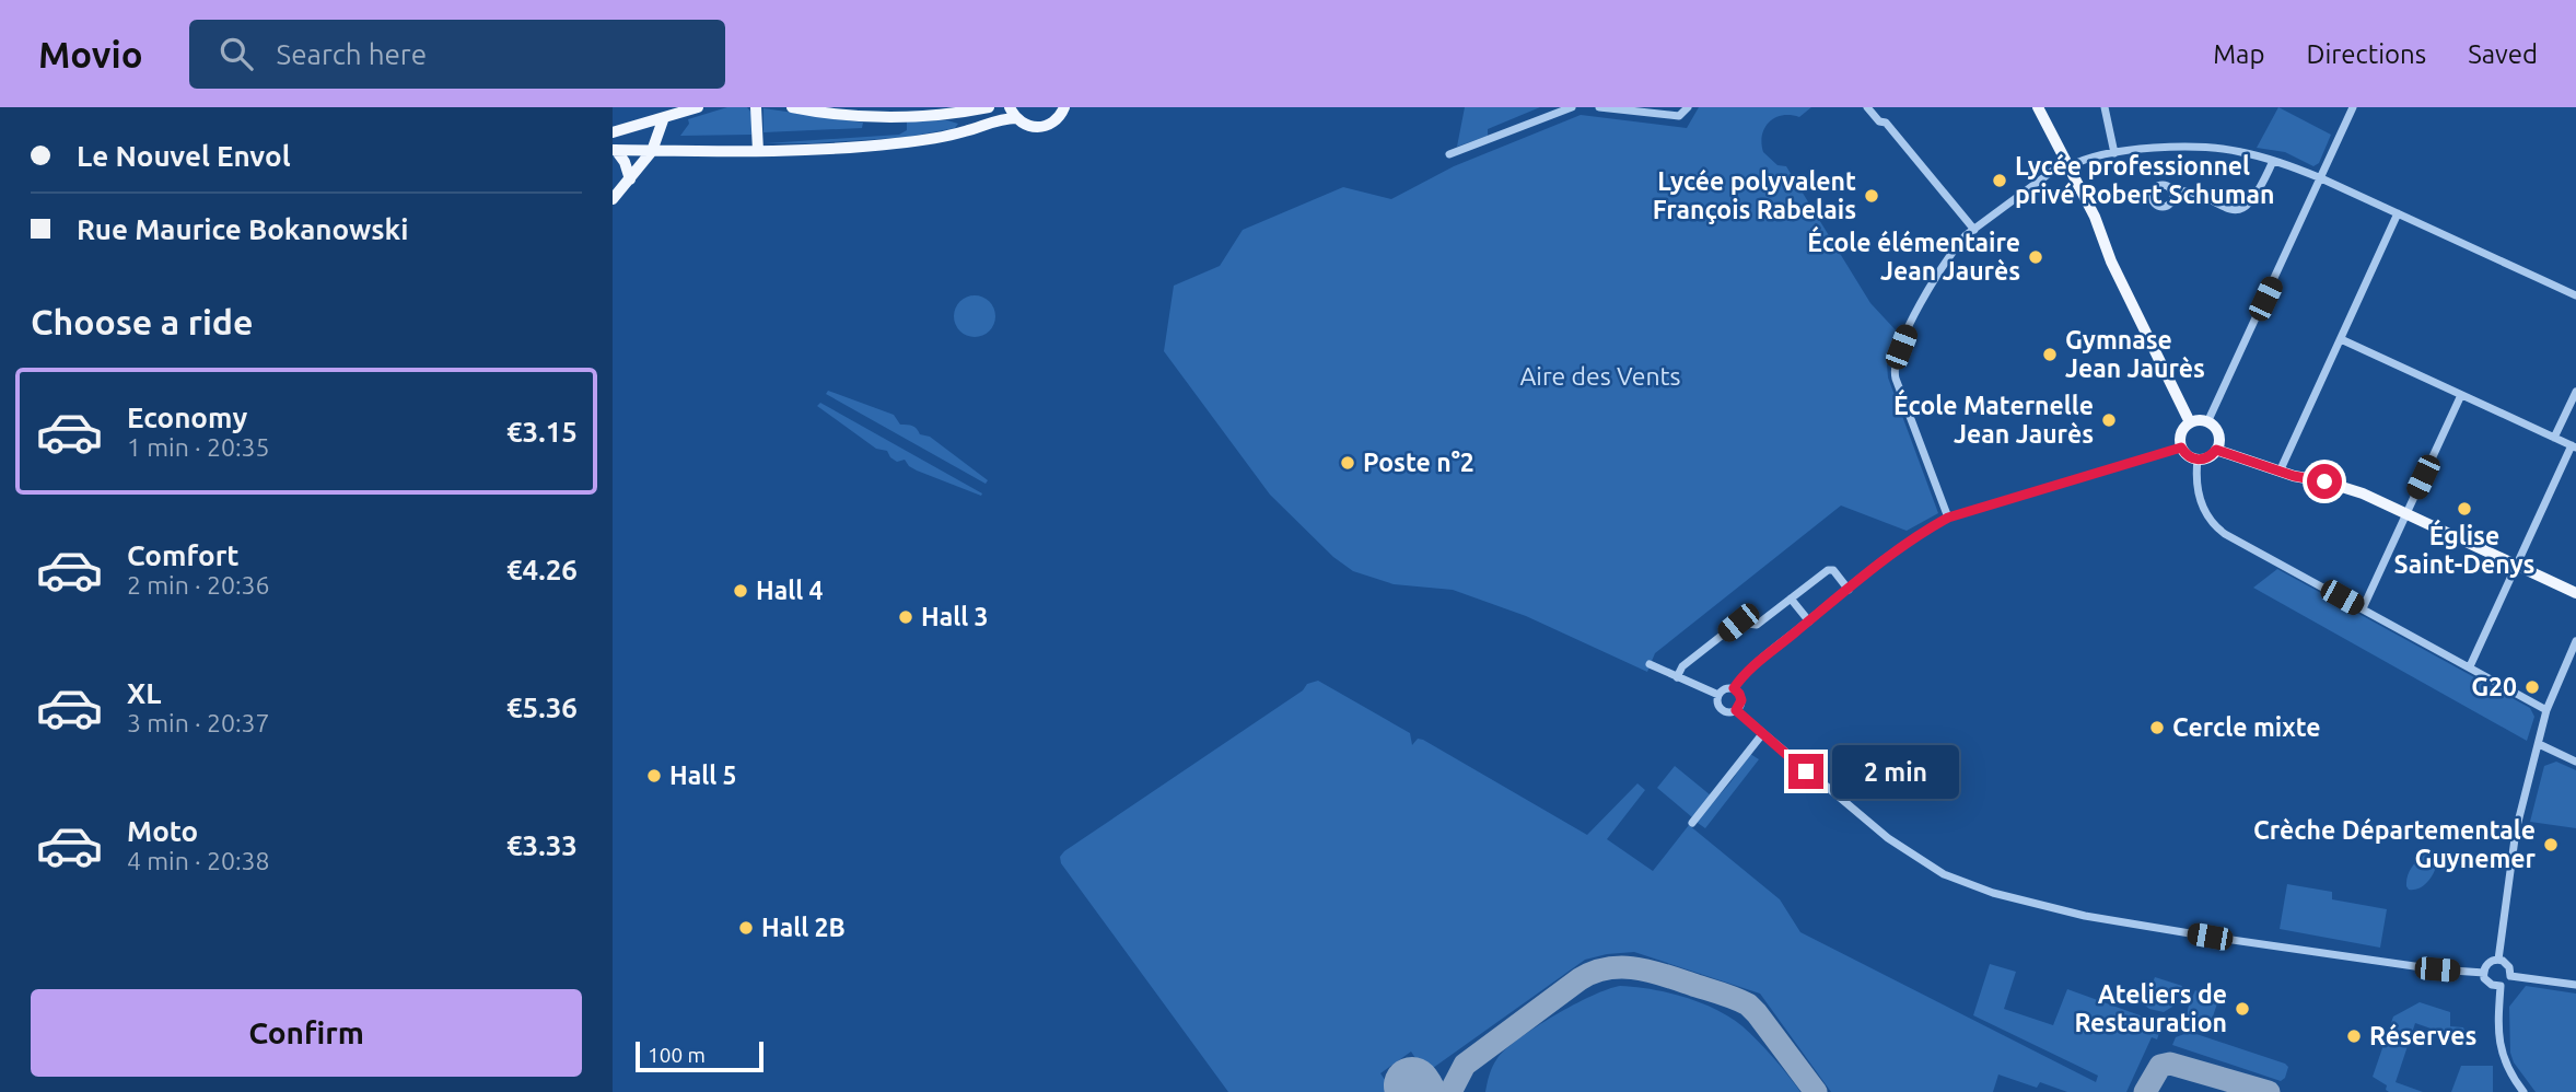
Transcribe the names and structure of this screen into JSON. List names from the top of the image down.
{
  "parks": ["Aire des Vents"],
  "places": [
    "Lycée professionnel privé Robert Schuman",
    "Lycée polyvalent François Rabelais",
    "École élémentaire Jean Jaurès",
    "Gymnase Jean Jaurès",
    "École Maternelle Jean Jaurès",
    "Poste n°2",
    "Église Saint-Denys",
    "Hall 4",
    "Hall 3",
    "G20",
    "Cercle mixte",
    "Hall 5",
    "Crèche Départementale Guynemer",
    "Hall 2B",
    "Ateliers de Restauration",
    "Réserves"
  ],
  "scale_bar": "100 m",
  "page": {
    "header": "Movio",
    "search": "Search here",
    "nav": ["Map", "Directions", "Saved"],
    "banner": ["Le Nouvel Envol", "Rue Maurice Bokanowski"],
    "heading": "Choose a ride",
    "list": [
      {
        "name": "Economy",
        "note": "1 min · 20:35",
        "value": "€3.15"
      },
      {
        "name": "Comfort",
        "note": "2 min · 20:36",
        "value": "€4.26"
      },
      {
        "name": "XL",
        "note": "3 min · 20:37",
        "value": "€5.36"
      },
      {
        "name": "Moto",
        "note": "4 min · 20:38",
        "value": "€3.33"
      }
    ],
    "bubble": "2 min",
    "buttons": "Confirm",
    "scale": "100 m"
  }
}
